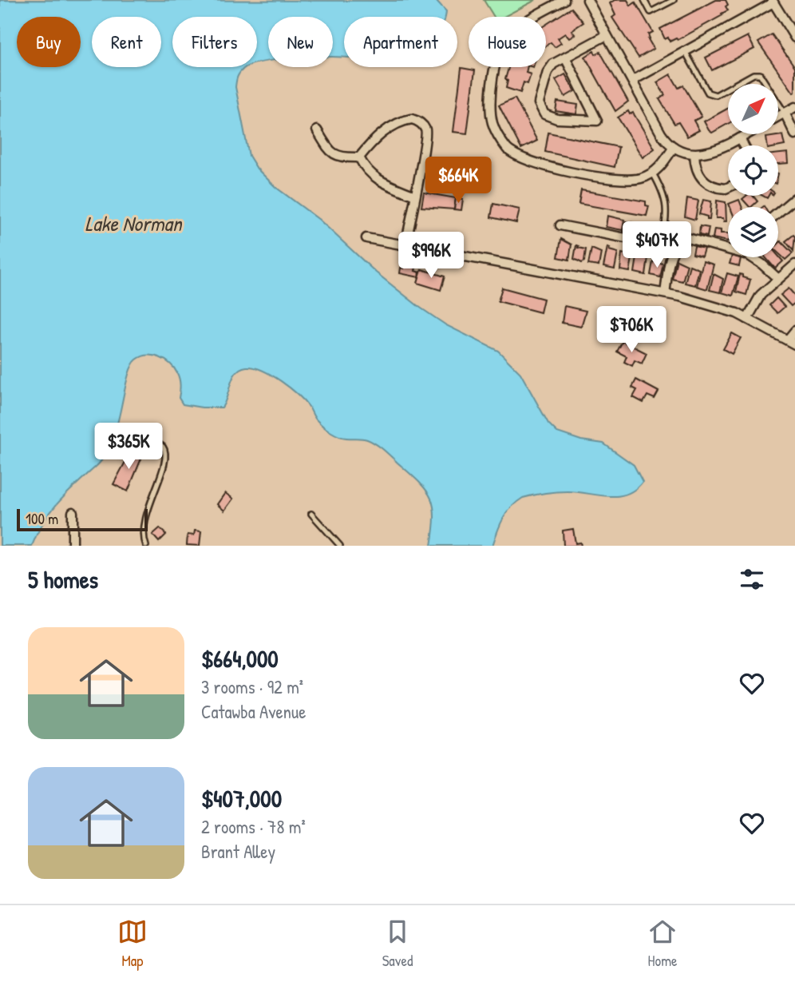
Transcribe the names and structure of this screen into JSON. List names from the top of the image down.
{
  "water": ["Lake Norman"],
  "scale_bar": "100 m",
  "north": "top right",
  "page": {
    "chip": [
      "Buy",
      "Rent",
      "Filters",
      "New",
      "Apartment",
      "House"
    ],
    "price": [
      "$664K",
      "$407K",
      "$996K",
      "$706K",
      "$365K"
    ],
    "scale": "100 m",
    "heading": "5 homes",
    "list": [
      {
        "name": "$664,000",
        "note": "3 rooms · 92 m² · Catawba Avenue"
      },
      {
        "name": "$407,000",
        "note": "2 rooms · 78 m² · Brant Alley"
      }
    ],
    "tabs": ["Map", "Saved", "Home"]
  }
}
